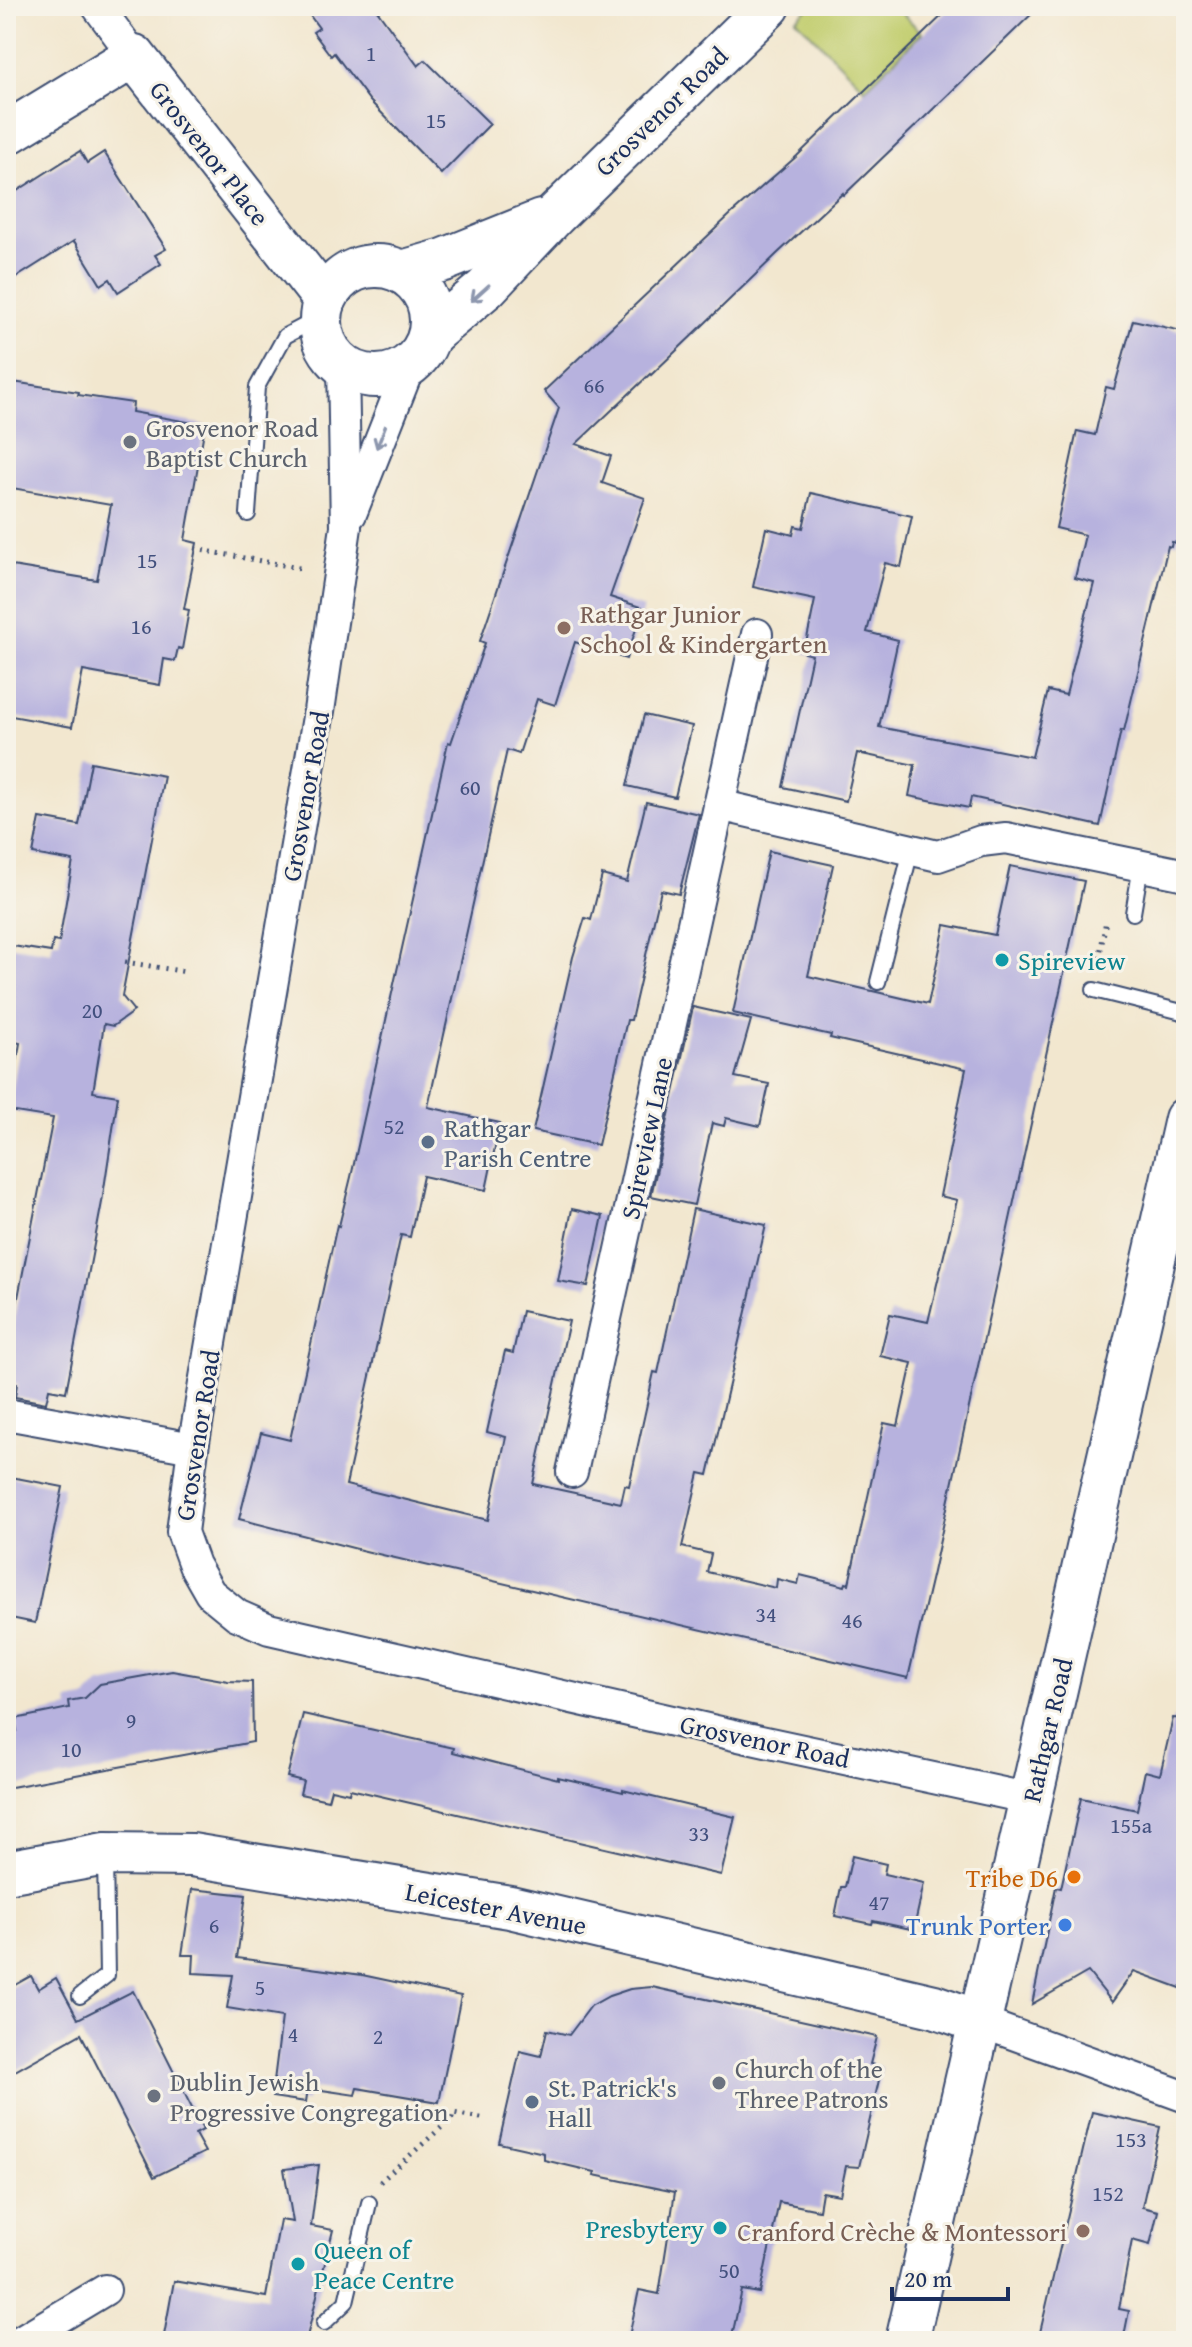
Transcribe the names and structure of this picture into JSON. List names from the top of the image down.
{
  "streets": {
    "street": [
      "Grosvenor Road",
      "Grosvenor Place",
      "Spireview Lane",
      "Rathgar Road",
      "Leicester Avenue"
    ]
  },
  "crossings": [
    ["Grosvenor Road", "Grosvenor Place"],
    ["Grosvenor Road", "Rathgar Road"],
    ["Rathgar Road", "Leicester Avenue"]
  ],
  "places": [
    "Grosvenor Road Baptist Church",
    "Rathgar Junior School & Kindergarten",
    "Spireview",
    "Rathgar Parish Centre",
    "Tribe D6",
    "Trunk Porter",
    "Church of the Three Patrons",
    "Dublin Jewish Progressive Congregation",
    "St. Patrick's Hall",
    "Presbytery",
    "Cranford Crèche & Montessori",
    "Queen of Peace Centre"
  ],
  "house_numbers": [
    "1",
    "15",
    "66",
    "15",
    "16",
    "60",
    "20",
    "52",
    "34",
    "46",
    "9",
    "10",
    "155a",
    "33",
    "47",
    "6",
    "5",
    "4",
    "2",
    "153",
    "152",
    "50"
  ],
  "scale_bar": "20 m"
}
